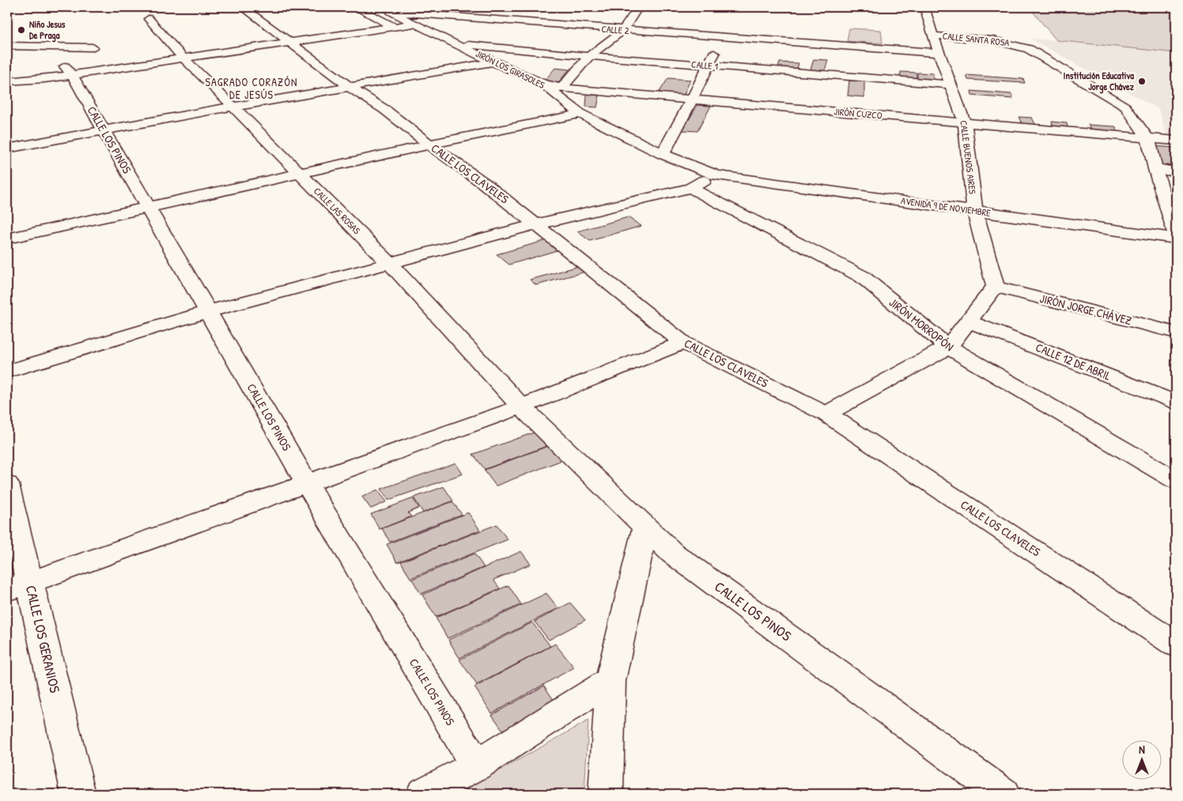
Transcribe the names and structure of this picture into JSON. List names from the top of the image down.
{
  "streets": {
    "street": [
      "CALLE 2",
      "CALLE SANTA ROSA",
      "CALLE 1",
      "JIRÓN LOS GIRASOLES",
      "JIRÓN CUZCO",
      "CALLE LOS PINOS",
      "CALLE BUENOS AIRES",
      "CALLE LOS CLAVELES",
      "AVENIDA 9 DE NOVIEMBRE",
      "CALLE LAS ROSAS",
      "JIRÓN JORGE CHÁVEZ",
      "JIRÓN MORROPÓN",
      "CALLE 12 DE ABRIL",
      "CALLE LOS GERANIOS"
    ]
  },
  "crossings": [
    ["CALLE 2", "JIRÓN LOS GIRASOLES"],
    ["CALLE 2", "CALLE BUENOS AIRES"],
    ["CALLE SANTA ROSA", "JIRÓN CUZCO"],
    ["CALLE SANTA ROSA", "CALLE BUENOS AIRES"],
    ["CALLE 1", "JIRÓN LOS GIRASOLES"],
    ["CALLE 1", "CALLE BUENOS AIRES"],
    ["JIRÓN LOS GIRASOLES", "JIRÓN CUZCO"],
    ["JIRÓN LOS GIRASOLES", "AVENIDA 9 DE NOVIEMBRE"],
    ["JIRÓN CUZCO", "CALLE BUENOS AIRES"],
    ["CALLE LOS PINOS", "CALLE LAS ROSAS"],
    ["CALLE BUENOS AIRES", "AVENIDA 9 DE NOVIEMBRE"],
    ["CALLE BUENOS AIRES", "JIRÓN JORGE CHÁVEZ"]
  ],
  "districts": ["SAGRADO CORAZÓN DE JESÚS"],
  "places": ["Niño Jesus De Praga", "Institución Educativa Jorge Chávez"],
  "north": "top"
}
